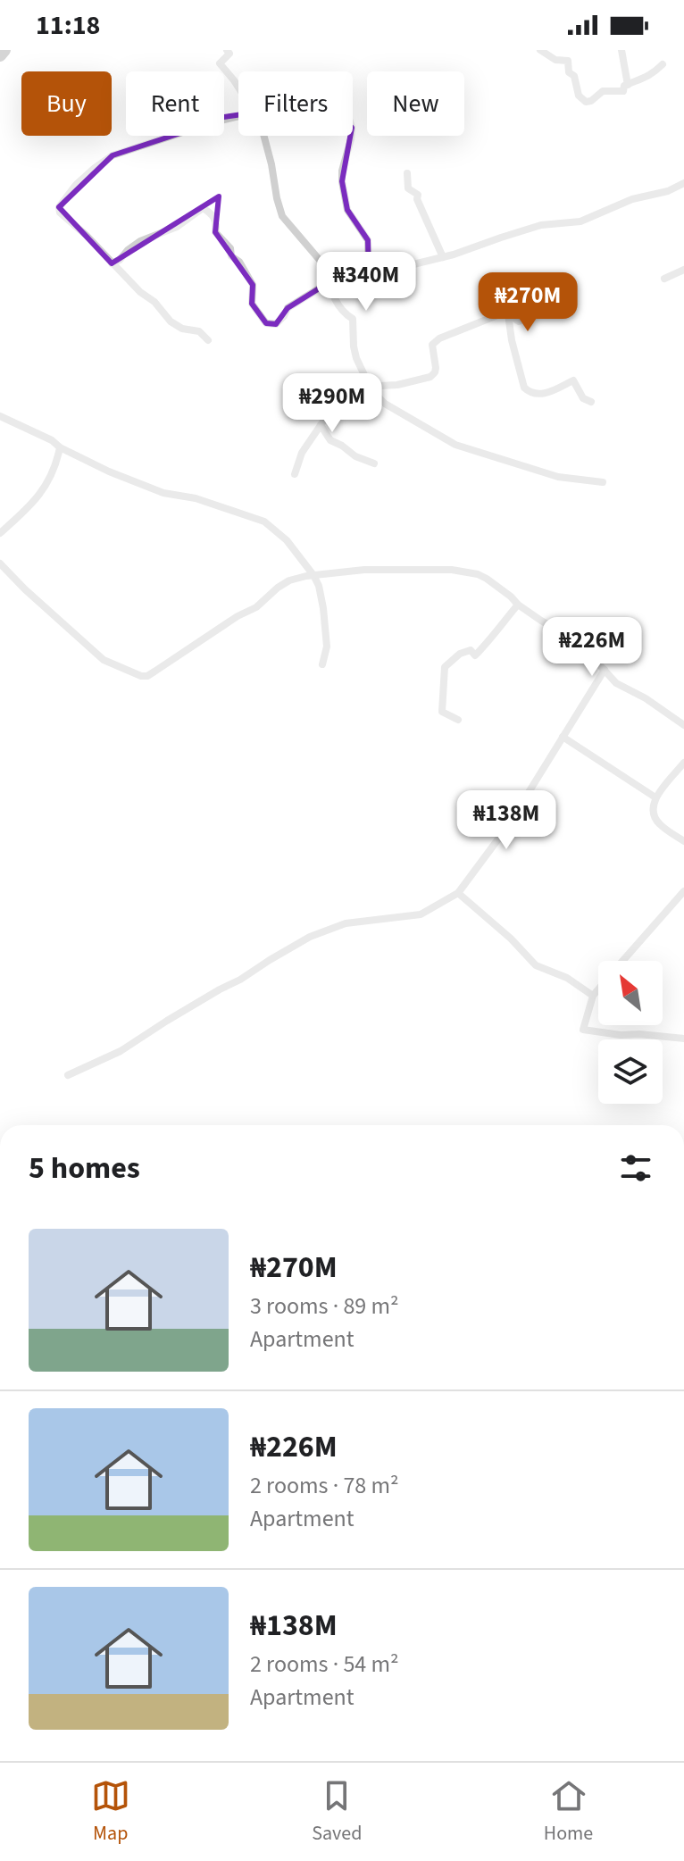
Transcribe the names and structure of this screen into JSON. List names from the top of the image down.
{
  "north": "top left",
  "page": {
    "status": "11:18",
    "chip": [
      "Buy",
      "Rent",
      "Filters",
      "New"
    ],
    "price": [
      "₦340M",
      "₦270M",
      "₦290M",
      "₦226M",
      "₦138M"
    ],
    "heading": "5 homes",
    "list": [
      {
        "name": "₦270M",
        "note": "3 rooms · 89 m² · Apartment"
      },
      {
        "name": "₦226M",
        "note": "2 rooms · 78 m² · Apartment"
      },
      {
        "name": "₦138M",
        "note": "2 rooms · 54 m² · Apartment"
      }
    ],
    "tabs": ["Map", "Saved", "Home"]
  }
}
